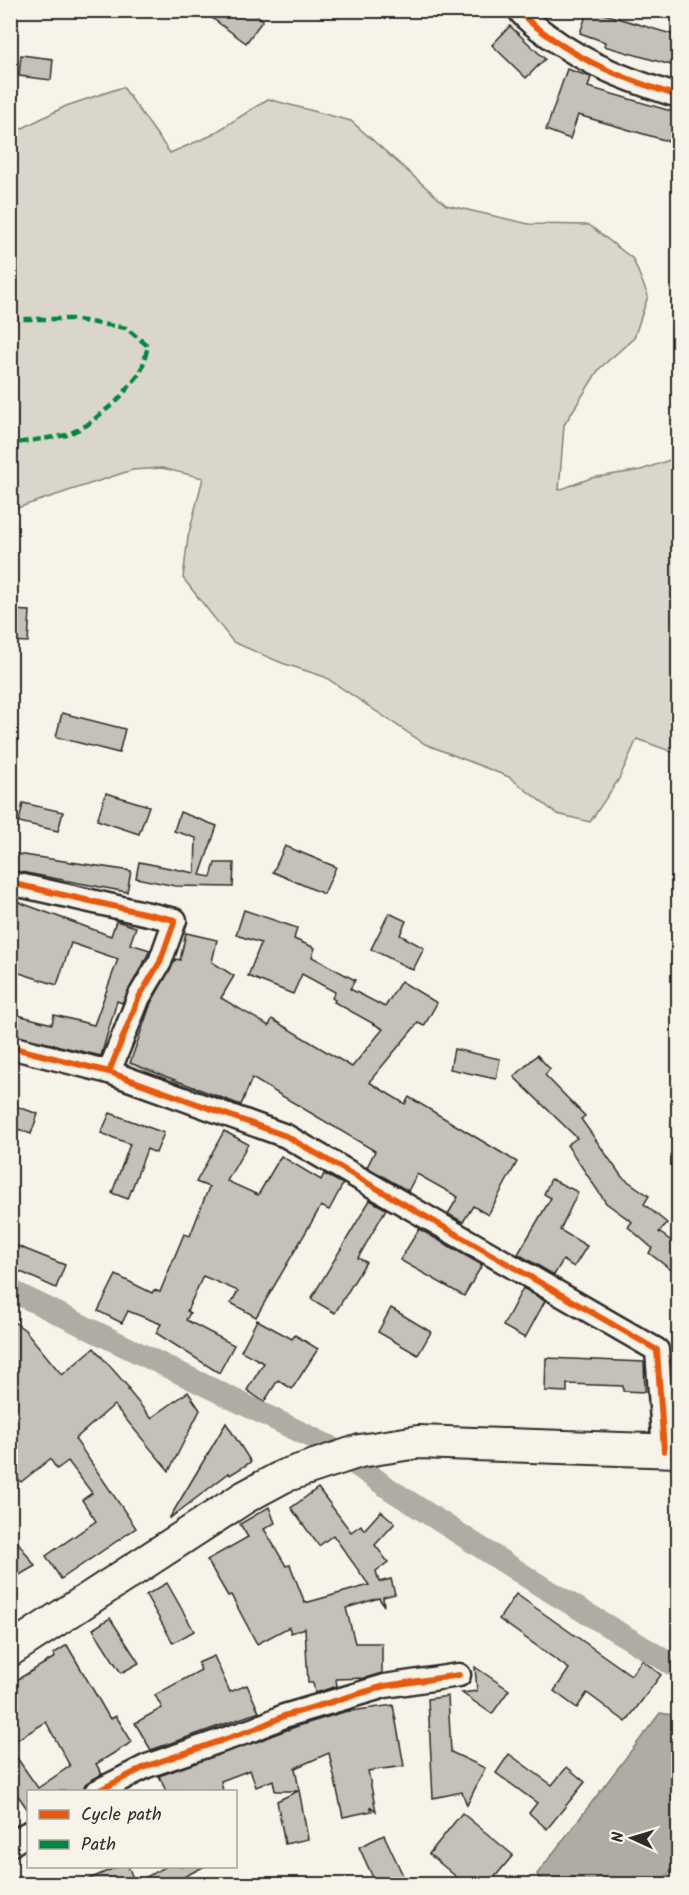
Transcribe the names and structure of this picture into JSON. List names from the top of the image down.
{
  "legend": ["Cycle path", "Path"],
  "north": "left"
}
